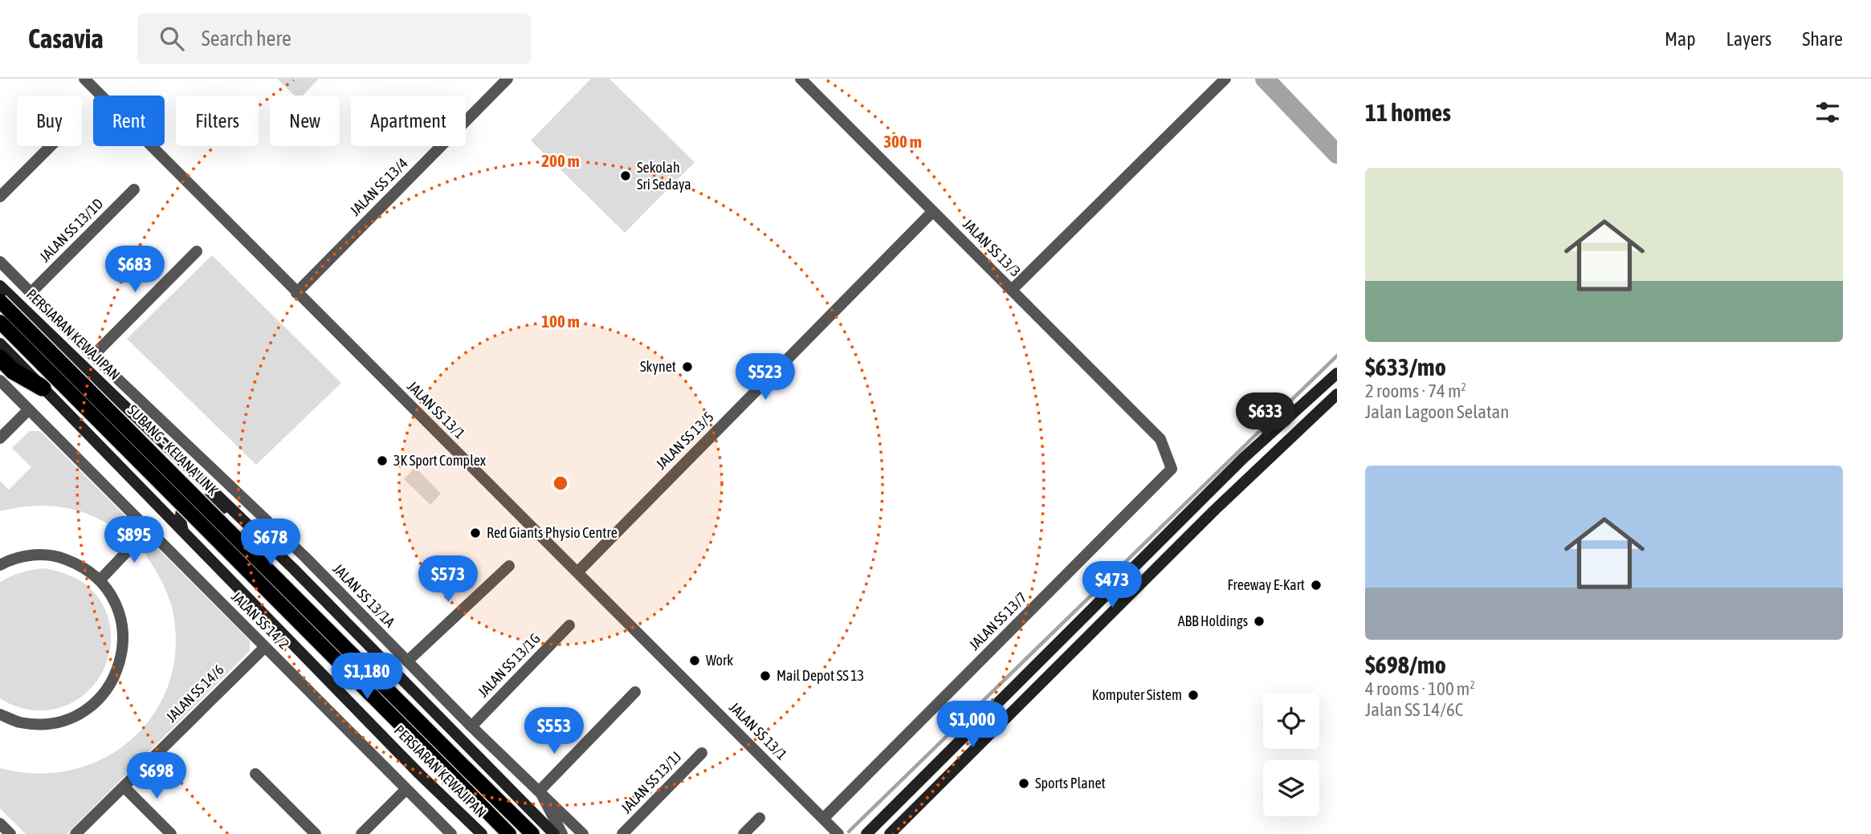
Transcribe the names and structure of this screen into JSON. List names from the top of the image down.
{
  "streets": {
    "main road": ["PERSIARAN KEWAJIPAN", "SUBANG - KELANA LINK"],
    "street": [
      "JALAN SS 13/4",
      "JALAN SS 13/1D",
      "JALAN SS 13/3",
      "JALAN SS 13/1",
      "JALAN SS 13/5",
      "JALAN SS 13/1A",
      "JALAN SS 14/2",
      "JALAN SS 13/7",
      "JALAN SS 13/1G",
      "JALAN SS 14/6",
      "JALAN SS 13/1J"
    ]
  },
  "crossings": [
    ["JALAN SS 13/4", "JALAN SS 13/1"],
    ["JALAN SS 13/1D", "JALAN SS 13/1A"],
    ["JALAN SS 13/3", "JALAN SS 13/5"],
    ["JALAN SS 13/3", "JALAN SS 13/7"],
    ["JALAN SS 13/1", "JALAN SS 13/5"],
    ["JALAN SS 13/1", "JALAN SS 13/7"],
    ["JALAN SS 13/1A", "JALAN SS 13/1G"],
    ["JALAN SS 14/2", "JALAN SS 14/6"]
  ],
  "places": [
    "Sekolah Sri Sedaya",
    "Skynet",
    "3K Sport Complex",
    "Red Giants Physio Centre",
    "Freeway E-Kart",
    "ABB Holdings",
    "Work",
    "Mail Depot SS 13",
    "Komputer Sistem",
    "Sports Planet"
  ],
  "page": {
    "header": "Casavia",
    "search": "Search here",
    "nav": ["Map", "Layers", "Share"],
    "heading": "11 homes",
    "chip": [
      "Buy",
      "Rent",
      "Filters",
      "New",
      "Apartment"
    ],
    "list": [
      {
        "name": "$633/mo",
        "note": "2 rooms · 74 m² · Jalan Lagoon Selatan"
      },
      {
        "name": "$698/mo",
        "note": "4 rooms · 100 m² · Jalan SS 14/6C"
      }
    ],
    "price": [
      "$683",
      "$523",
      "$633",
      "$895",
      "$678",
      "$573",
      "$473",
      "$1,180",
      "$1,000",
      "$553",
      "$698"
    ]
  },
  "rings": ["300 m", "200 m", "100 m"]
}
